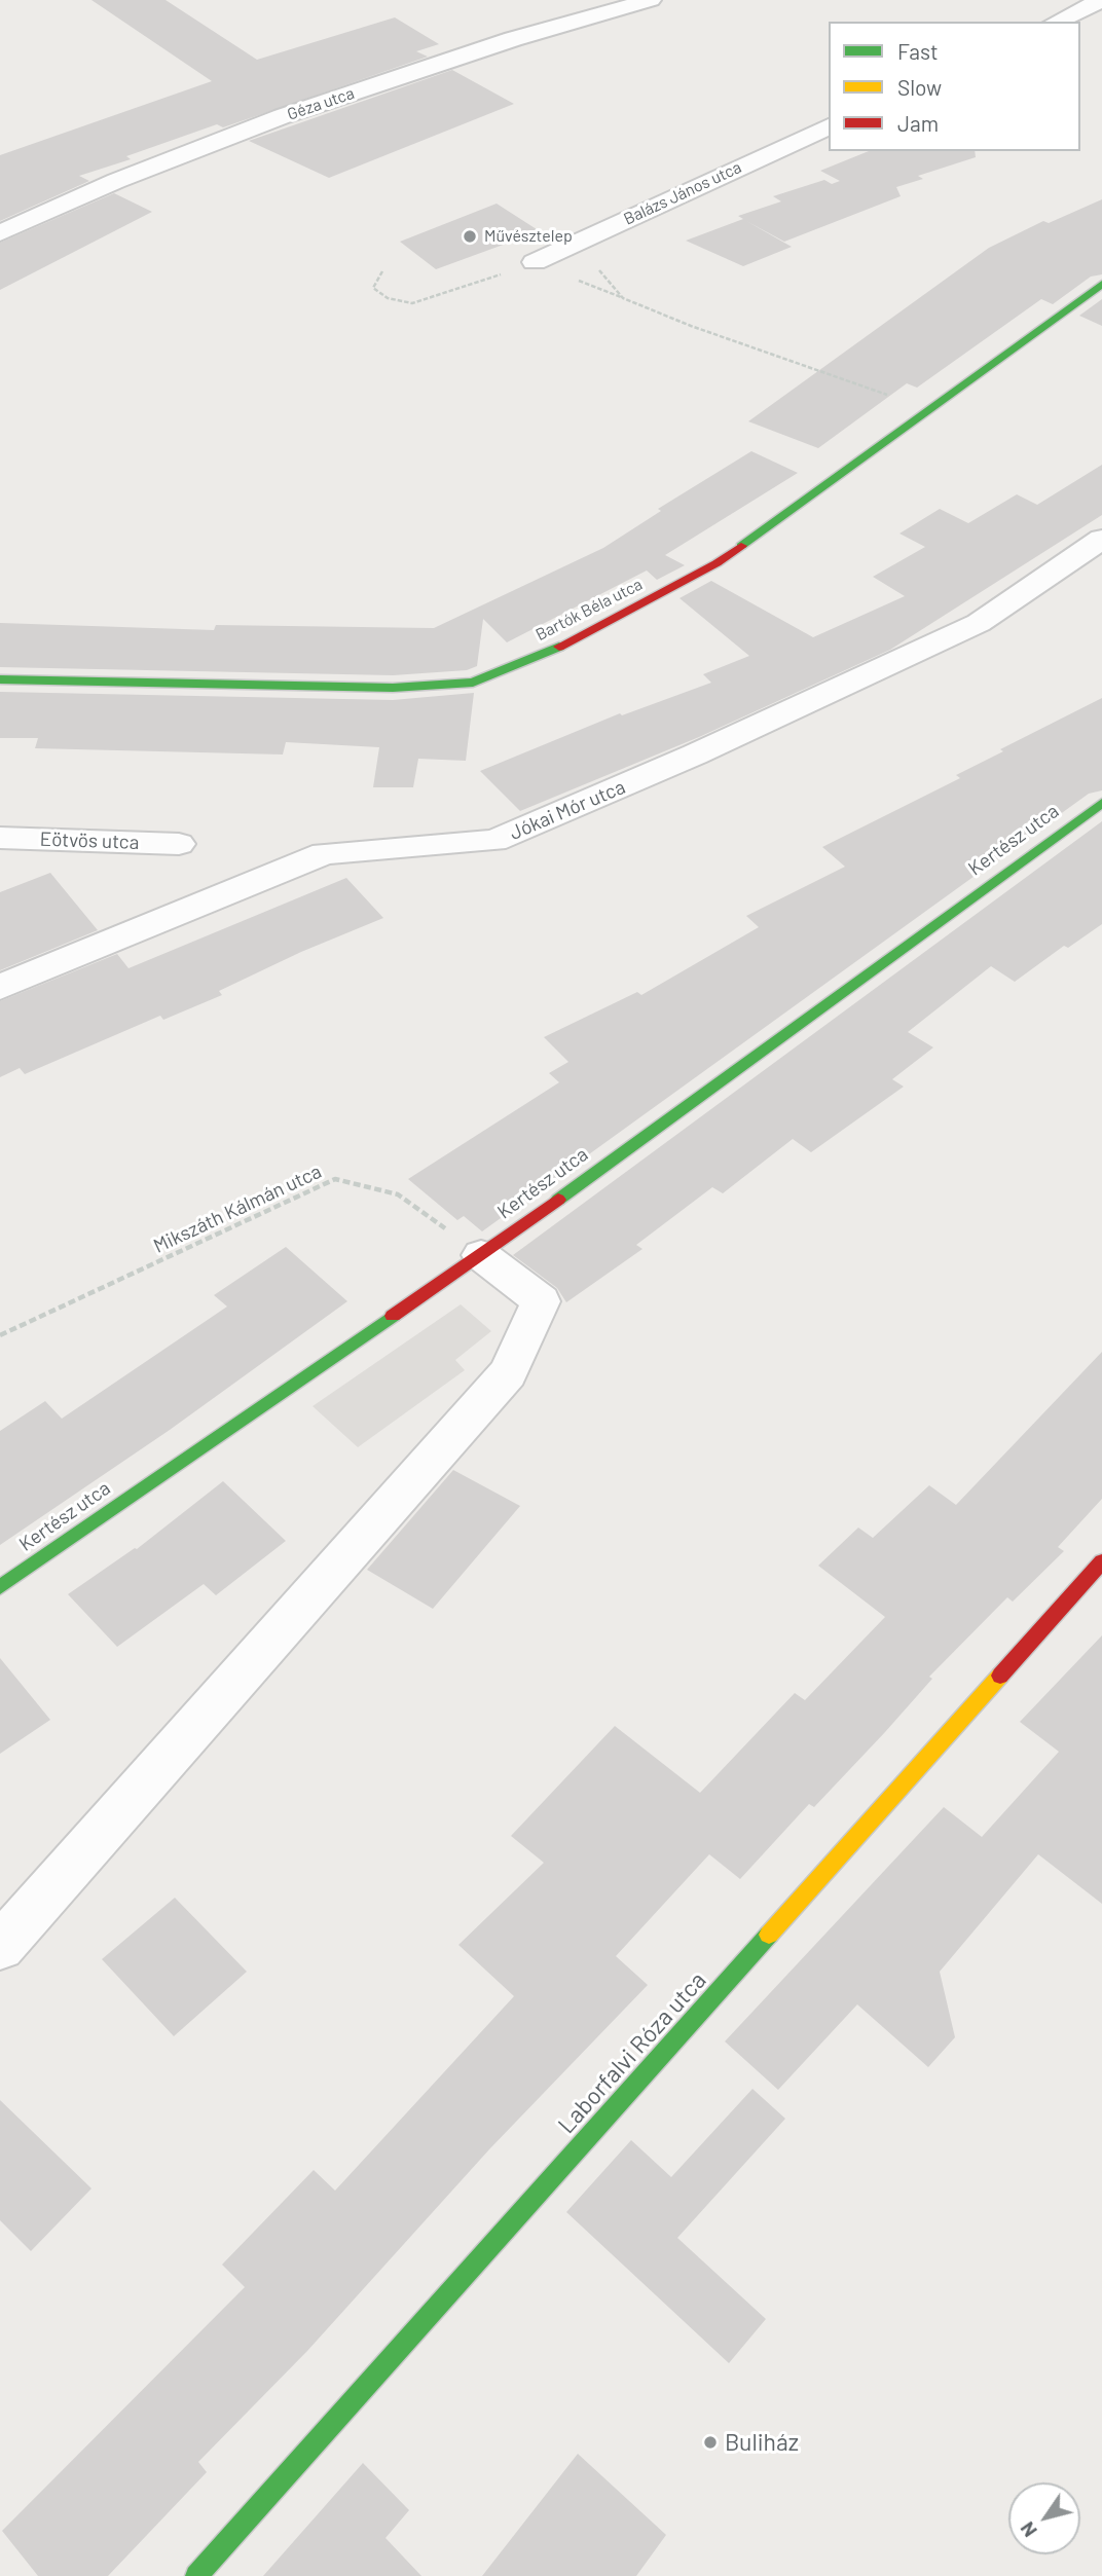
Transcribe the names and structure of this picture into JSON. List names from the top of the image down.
{
  "streets": {
    "street": [
      "Géza utca",
      "Balázs János utca",
      "Bartók Béla utca",
      "Jókai Mór utca",
      "Kertész utca",
      "Eötvös utca",
      "Laborfalvi Róza utca"
    ],
    "path": ["Mikszáth Kálmán utca"]
  },
  "crossings": [
    ["Kertész utca", "Mikszáth Kálmán utca"]
  ],
  "places": ["Művésztelep", "Buliház"],
  "legend": ["Fast", "Slow", "Jam"],
  "north": "bottom left"
}
